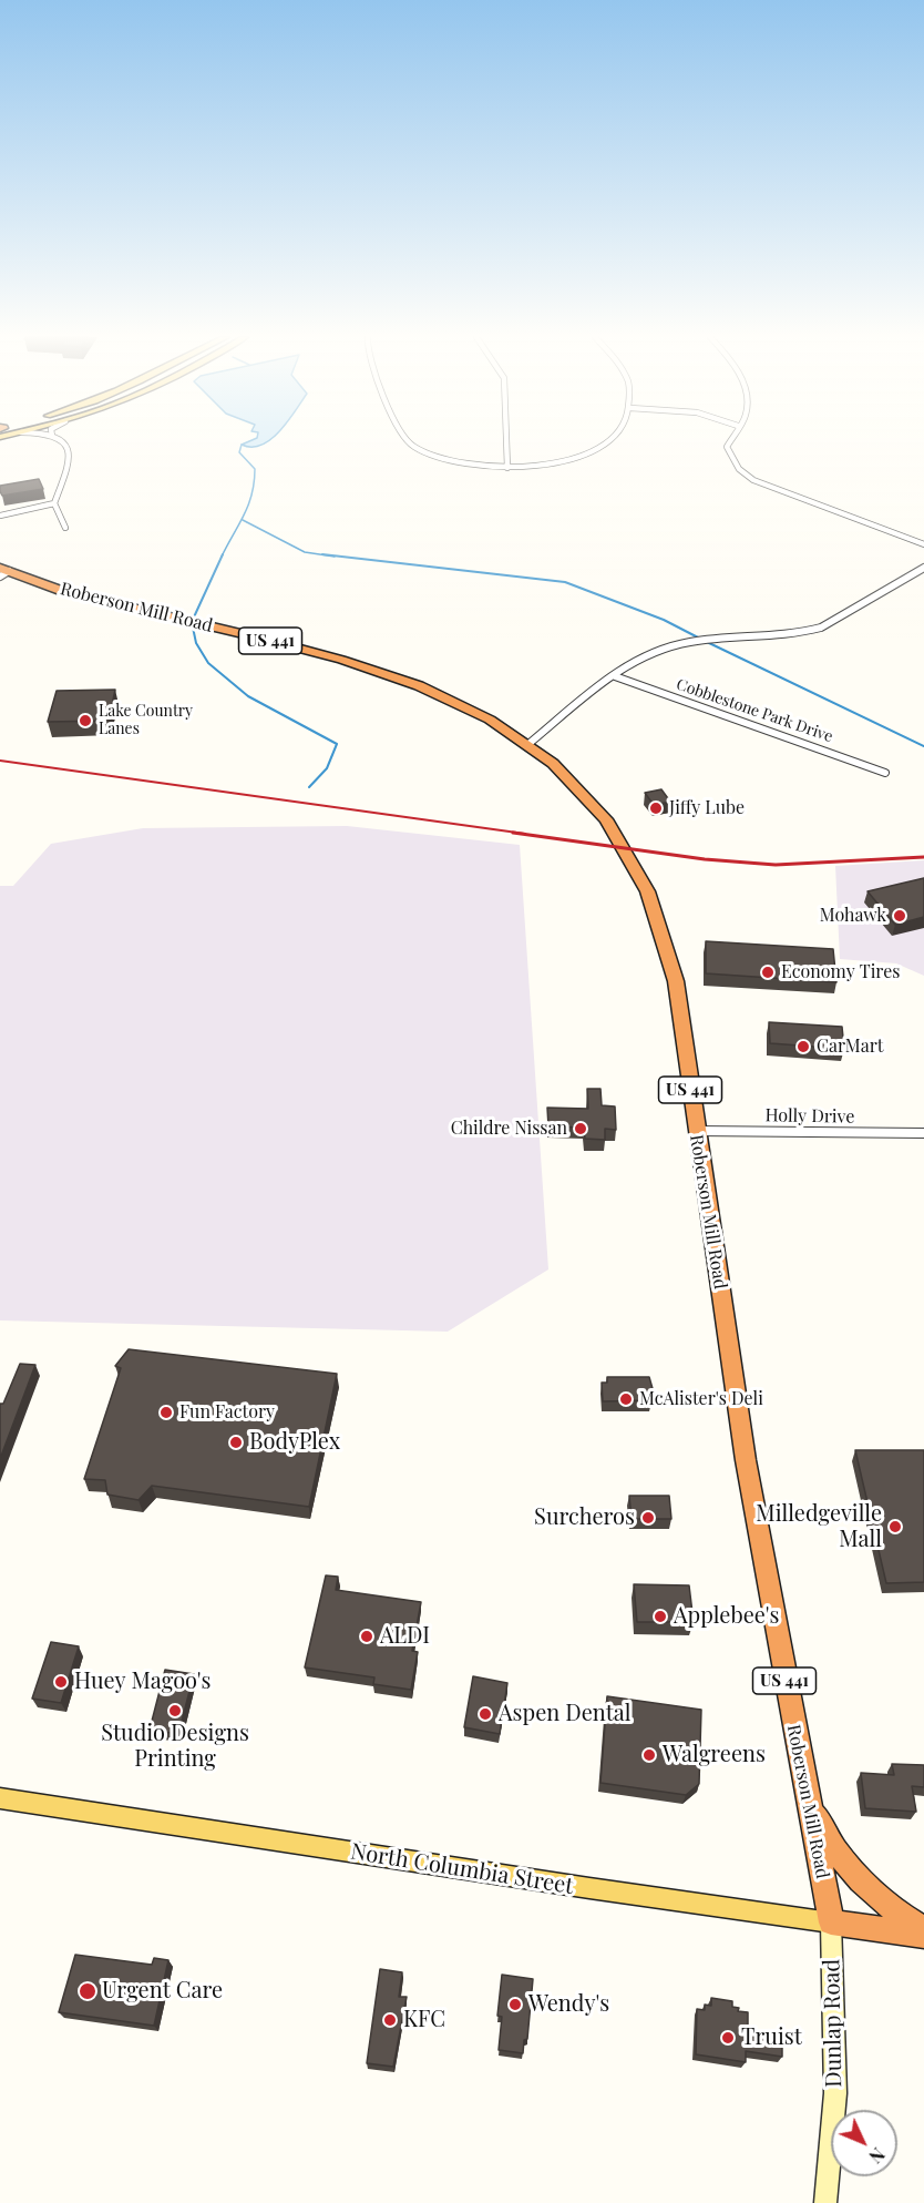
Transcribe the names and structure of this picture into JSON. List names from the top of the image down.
{
  "streets": {
    "highway": ["Roberson Mill Road", "US 441", "North Columbia Street"],
    "main road": ["Dunlap Road"],
    "street": ["Cobblestone Park Drive", "Holly Drive"]
  },
  "crossings": [
    ["Roberson Mill Road", "US 441"],
    ["Roberson Mill Road", "Holly Drive"],
    ["Roberson Mill Road", "North Columbia Street"],
    ["Roberson Mill Road", "Dunlap Road"],
    ["North Columbia Street", "Dunlap Road"]
  ],
  "places": [
    "Lake Country Lanes",
    "Jiffy Lube",
    "Mohawk",
    "Economy Tires",
    "CarMart",
    "Childre Nissan",
    "McAlister's Deli",
    "Fun Factory",
    "BodyPlex",
    "Surcheros",
    "Milledgeville Mall",
    "Applebee's",
    "ALDI",
    "Huey Magoo's",
    "Studio Designs Printing",
    "Aspen Dental",
    "Walgreens",
    "Urgent Care",
    "Wendy's",
    "KFC",
    "Truist"
  ],
  "north": "bottom right"
}
